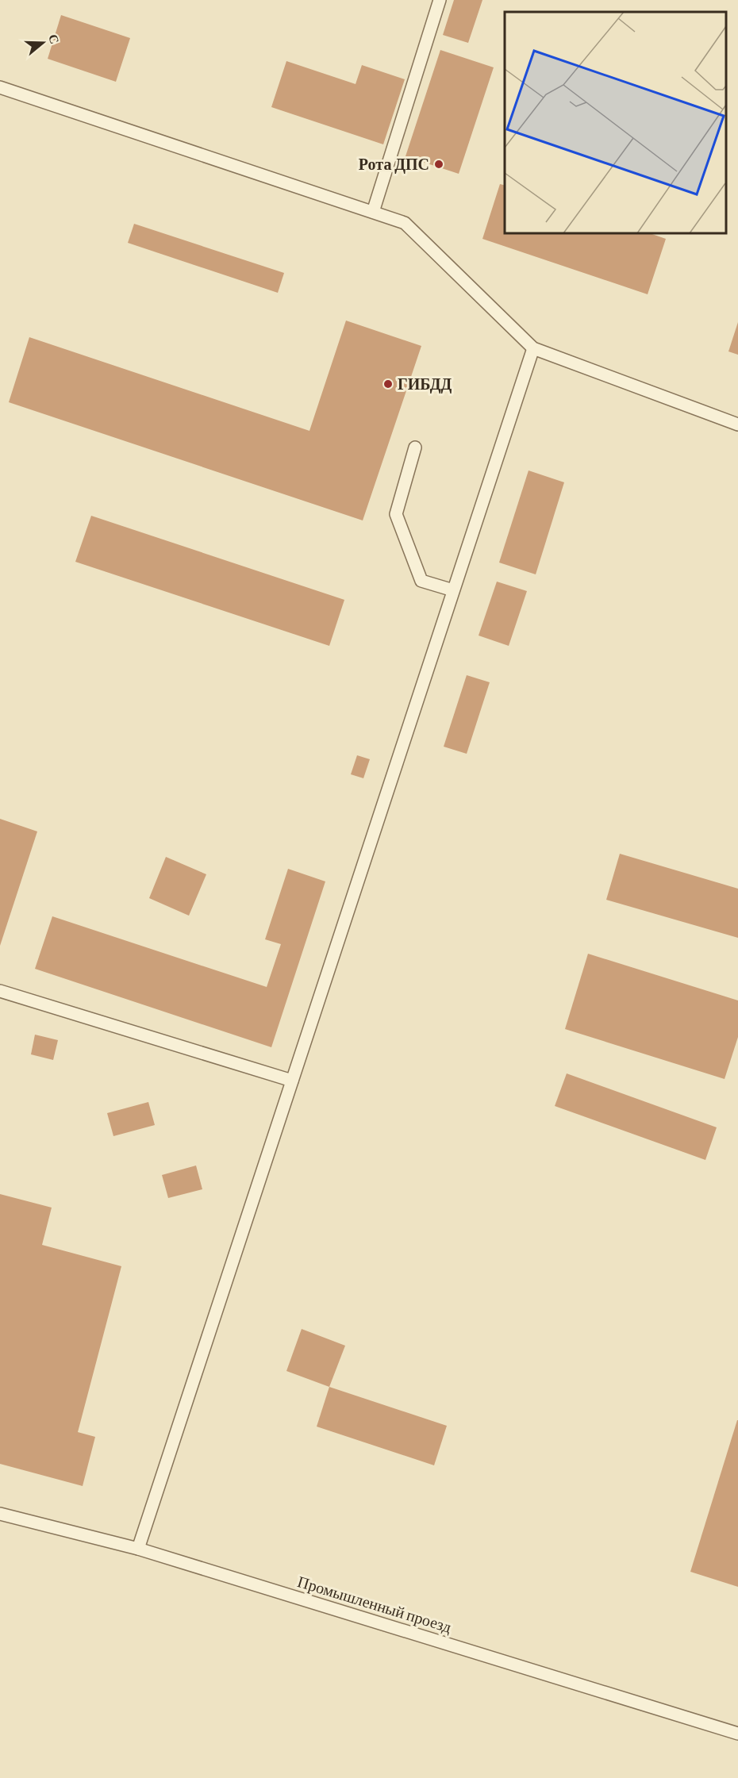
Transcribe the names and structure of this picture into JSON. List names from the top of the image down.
{
  "streets": {
    "lane": ["Промышленный проезд"]
  },
  "places": ["Рота ДПС", "ГИБДД"],
  "north": "right"
}
